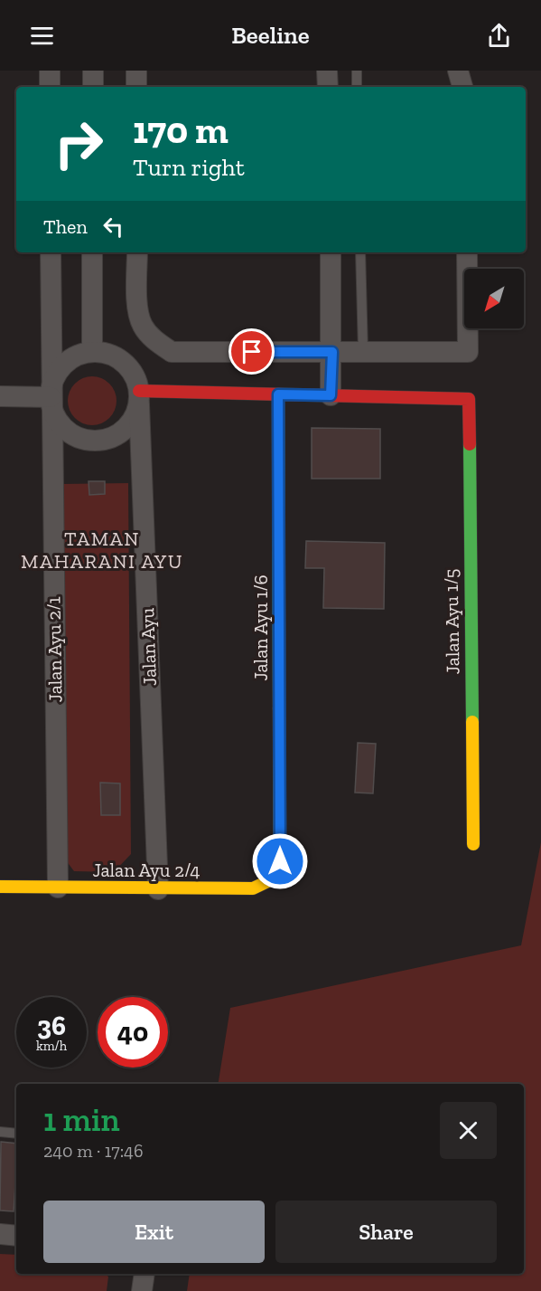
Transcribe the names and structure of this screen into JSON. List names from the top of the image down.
{
  "streets": {
    "street": [
      "Jalan Ayu 1/5",
      "Jalan Ayu 1/6",
      "Jalan Ayu",
      "Jalan Ayu 2/1",
      "Jalan Ayu 2/4"
    ]
  },
  "crossings": [
    ["Jalan Ayu 1/6", "Jalan Ayu 2/4"],
    ["Jalan Ayu", "Jalan Ayu 2/1"],
    ["Jalan Ayu", "Jalan Ayu 2/4"],
    ["Jalan Ayu 2/1", "Jalan Ayu 2/4"]
  ],
  "districts": ["TAMAN MAHARANI AYU"],
  "north": "bottom left",
  "page": {
    "header": "Beeline",
    "turn": ["170 m", "Turn right"],
    "then": "Then",
    "speed": "36 km/h",
    "limit": "40",
    "heading": ["1 min", "240 m · 17:46"],
    "buttons": ["Exit", "Share"]
  }
}
